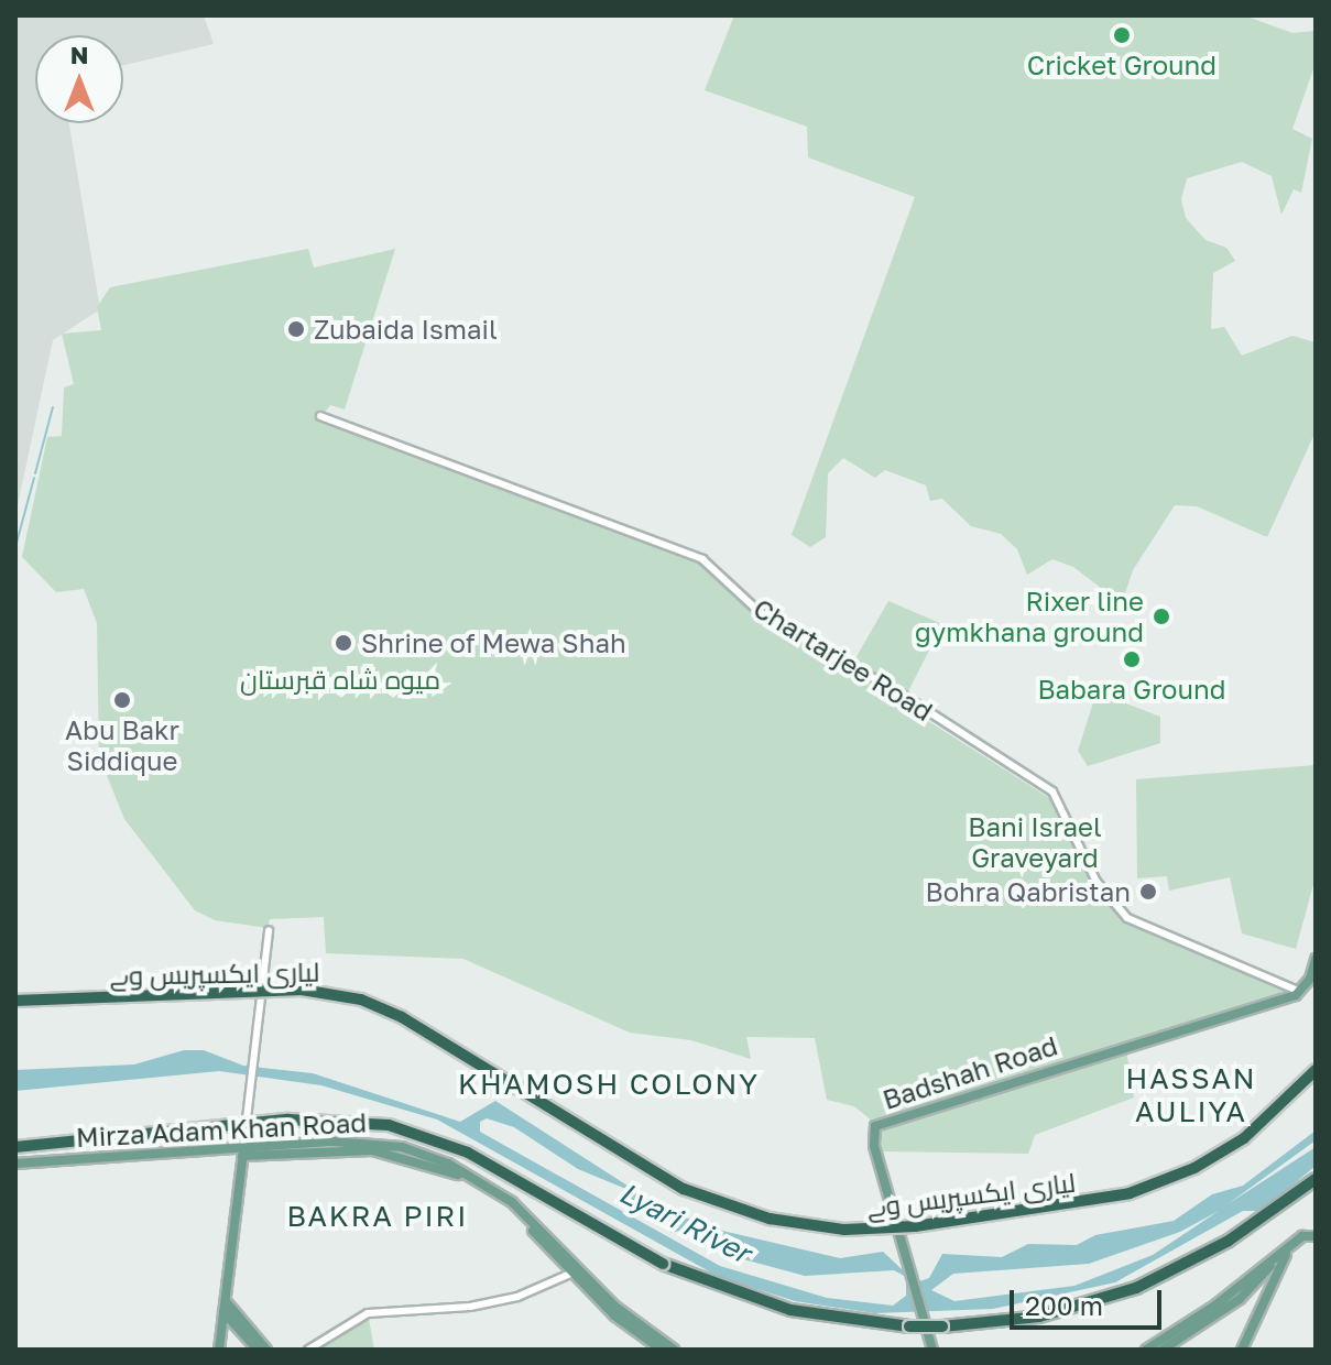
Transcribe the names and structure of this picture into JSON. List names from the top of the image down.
{
  "streets": {
    "highway": ["لیاری ایکسپریس وے"],
    "main road": ["Badshah Road", "Mirza Adam Khan Road"],
    "street": ["Chartarjee Road"]
  },
  "crossings": [
    ["Chartarjee Road", "Badshah Road"]
  ],
  "districts": ["HASSAN AULIYA", "KHAMOSH COLONY", "BAKRA PIRI"],
  "water": ["Lyari River"],
  "parks": ["میوہ شاہ قبرستان", "Bani Israel Graveyard"],
  "places": [
    "Cricket Ground",
    "Zubaida Ismail",
    "Rixer line gymkhana ground",
    "Shrine of Mewa Shah",
    "Babara Ground",
    "Abu Bakr Siddique",
    "Bohra Qabristan"
  ],
  "scale_bar": "200 m",
  "north": "top"
}
